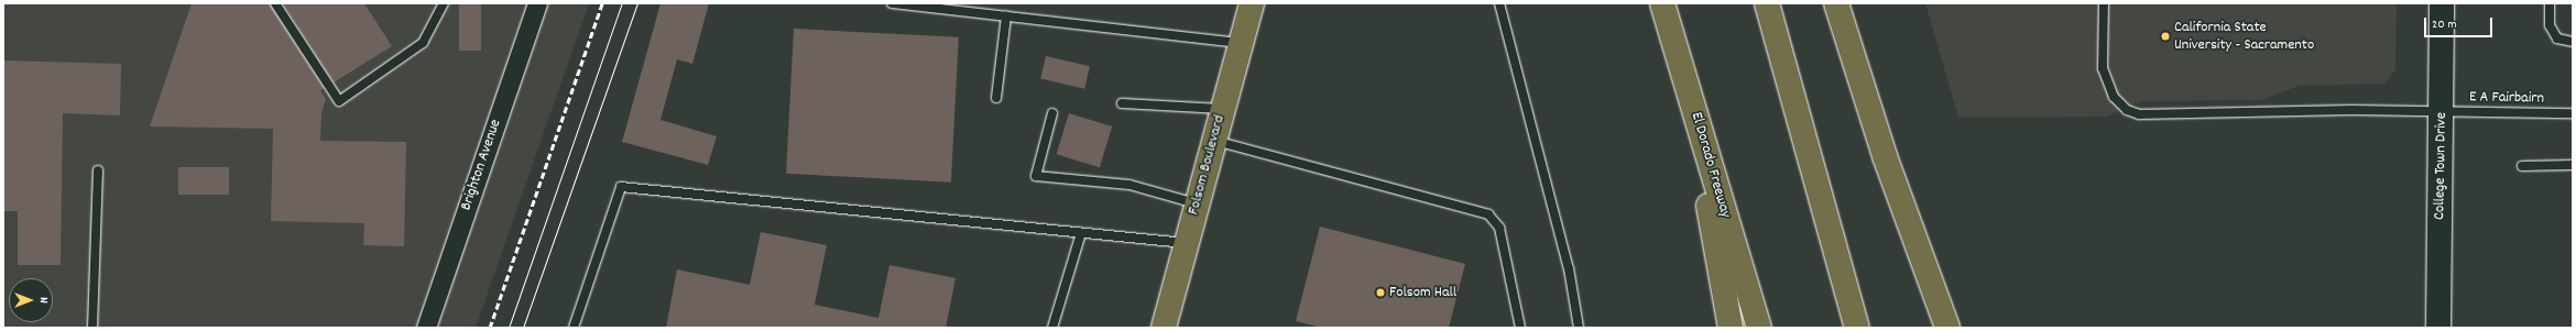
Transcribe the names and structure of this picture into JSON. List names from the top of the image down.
{
  "streets": {
    "main road": ["Folsom Boulevard", "El Dorado Freeway"],
    "street": ["Brighton Avenue", "College Town Drive"],
    "lane": ["E A Fairbairn"]
  },
  "crossings": [
    ["E A Fairbairn", "College Town Drive"]
  ],
  "places": ["California State University - Sacramento", "Folsom Hall"],
  "scale_bar": "20 m",
  "north": "right"
}
